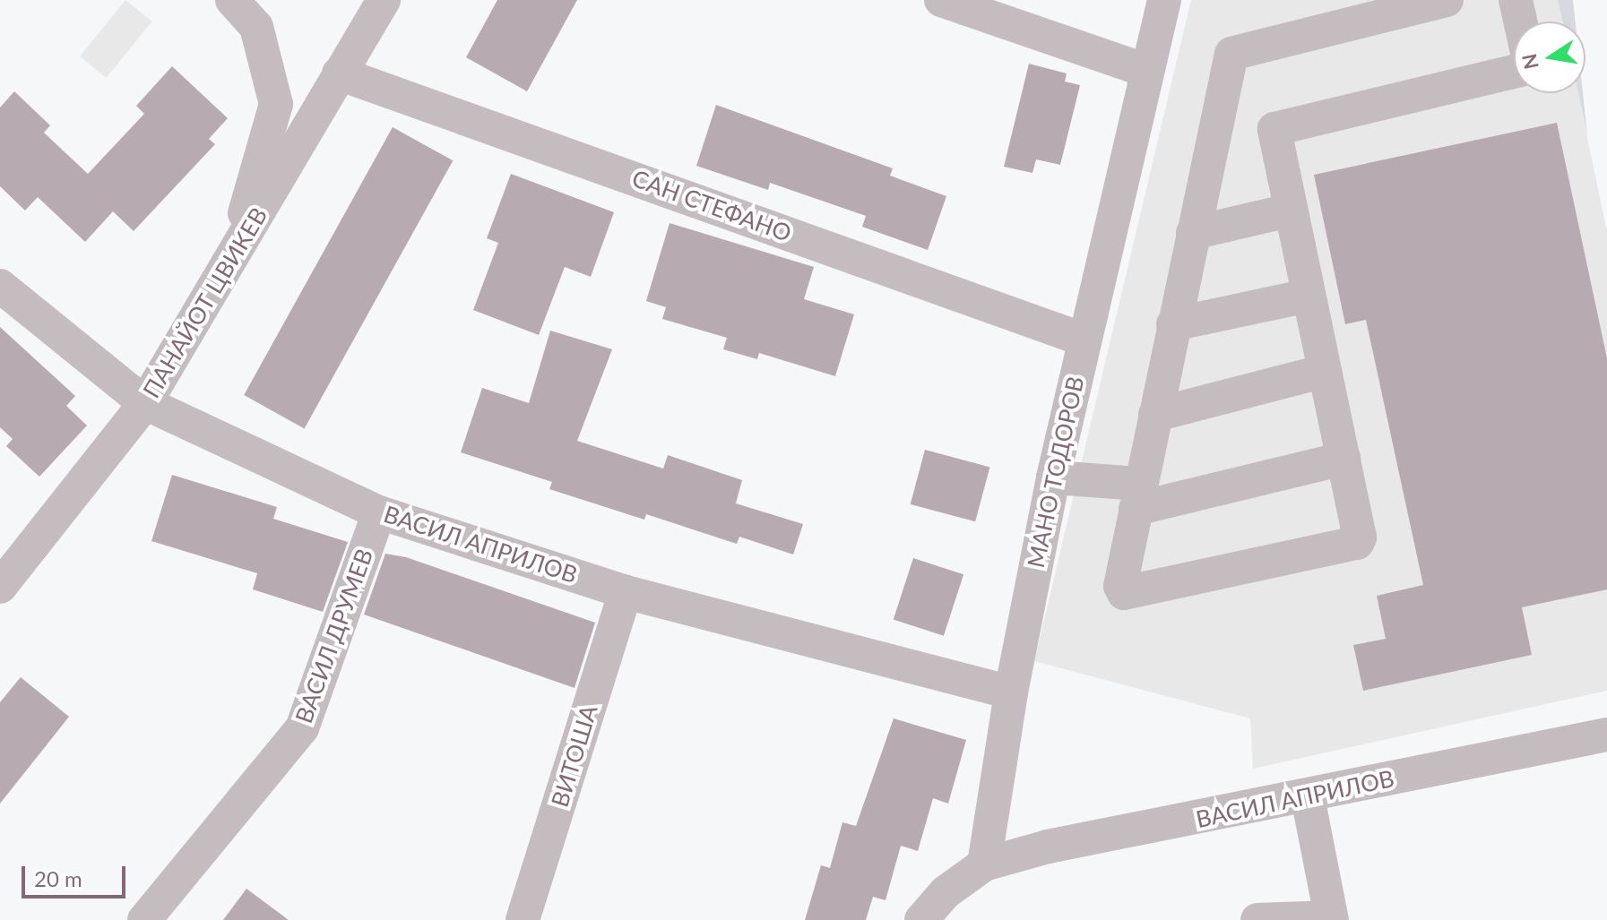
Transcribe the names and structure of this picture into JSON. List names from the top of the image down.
{
  "streets": {
    "street": [
      "САН СТЕФАНО",
      "ПАНАЙОТ ЦВИКЕВ",
      "МАНО ТОДОРОВ",
      "ВАСИЛ АПРИЛОВ",
      "ВАСИЛ ДРУМЕВ",
      "ВИТОША"
    ]
  },
  "crossings": [
    ["САН СТЕФАНО", "ПАНАЙОТ ЦВИКЕВ"],
    ["САН СТЕФАНО", "МАНО ТОДОРОВ"],
    ["ПАНАЙОТ ЦВИКЕВ", "ВАСИЛ АПРИЛОВ"],
    ["МАНО ТОДОРОВ", "ВАСИЛ АПРИЛОВ"],
    ["ВАСИЛ АПРИЛОВ", "ВАСИЛ ДРУМЕВ"],
    ["ВАСИЛ АПРИЛОВ", "ВИТОША"]
  ],
  "scale_bar": "20 m",
  "north": "left"
}
